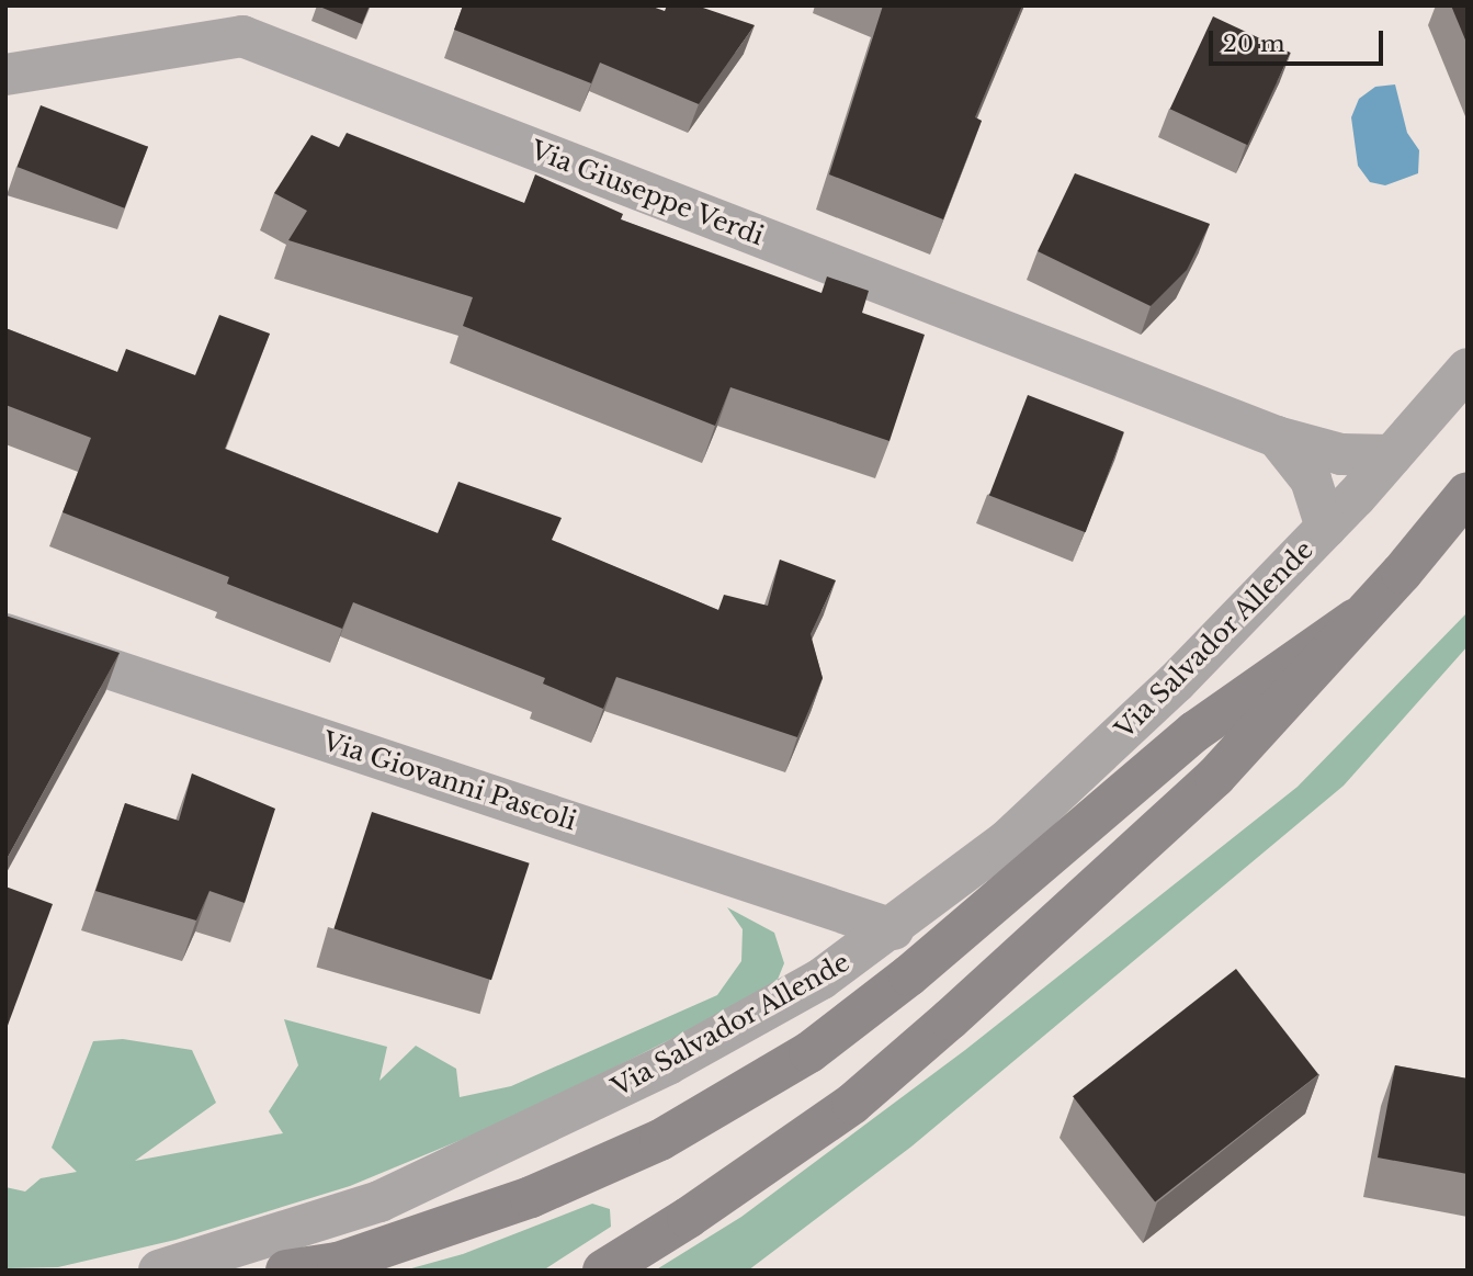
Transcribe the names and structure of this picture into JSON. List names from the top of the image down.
{
  "streets": {
    "street": ["Via Giuseppe Verdi", "Via Salvador Allende", "Via Giovanni Pascoli"]
  },
  "crossings": [
    ["Via Giuseppe Verdi", "Via Salvador Allende"],
    ["Via Salvador Allende", "Via Giovanni Pascoli"]
  ],
  "scale_bar": "20 m"
}
